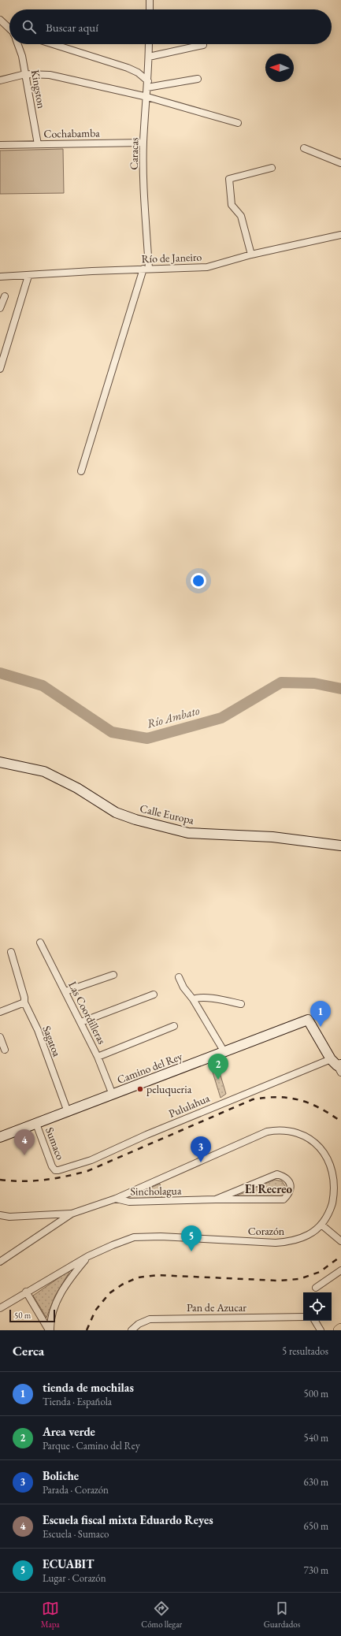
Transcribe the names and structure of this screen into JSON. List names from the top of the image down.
{
  "streets": {
    "street": [
      "Kingston",
      "Cochabamba",
      "Caracas",
      "Río de Janeiro",
      "Calle Europa",
      "Las Coordilleras",
      "Sagatoa",
      "Camino del Rey",
      "Pululahua",
      "Sumaco",
      "Sincholagua",
      "Corazón",
      "Pan de Azucar"
    ]
  },
  "crossings": [
    ["Kingston", "Cochabamba"],
    ["Cochabamba", "Caracas"],
    ["Caracas", "Río de Janeiro"],
    ["Las Coordilleras", "Camino del Rey"],
    ["Sagatoa", "Camino del Rey"],
    ["Camino del Rey", "Pululahua"],
    ["Camino del Rey", "Sumaco"],
    ["Pululahua", "Sumaco"],
    ["Sincholagua", "Corazón"]
  ],
  "districts": ["El Recreo"],
  "water": ["Río Ambato"],
  "places": ["peluqueria"],
  "scale_bar": "50 m",
  "north": "left",
  "page": {
    "search": "Buscar aquí",
    "pins": [
      "1",
      "2",
      "4",
      "3",
      "5"
    ],
    "scale": "50 m",
    "heading": ["Cerca", "5 resultados"],
    "list": [
      {
        "mark": "1",
        "name": "tienda de mochilas",
        "note": "Tienda · Española",
        "value": "500 m"
      },
      {
        "mark": "2",
        "name": "Area verde",
        "note": "Parque · Camino del Rey",
        "value": "540 m"
      },
      {
        "mark": "3",
        "name": "Boliche",
        "note": "Parada · Corazón",
        "value": "630 m"
      },
      {
        "mark": "4",
        "name": "Escuela fiscal mixta Eduardo Reyes",
        "note": "Escuela · Sumaco",
        "value": "650 m"
      },
      {
        "mark": "5",
        "name": "ECUABIT",
        "note": "Lugar · Corazón",
        "value": "730 m"
      }
    ],
    "nav": ["Mapa", "Cómo llegar", "Guardados"]
  }
}
